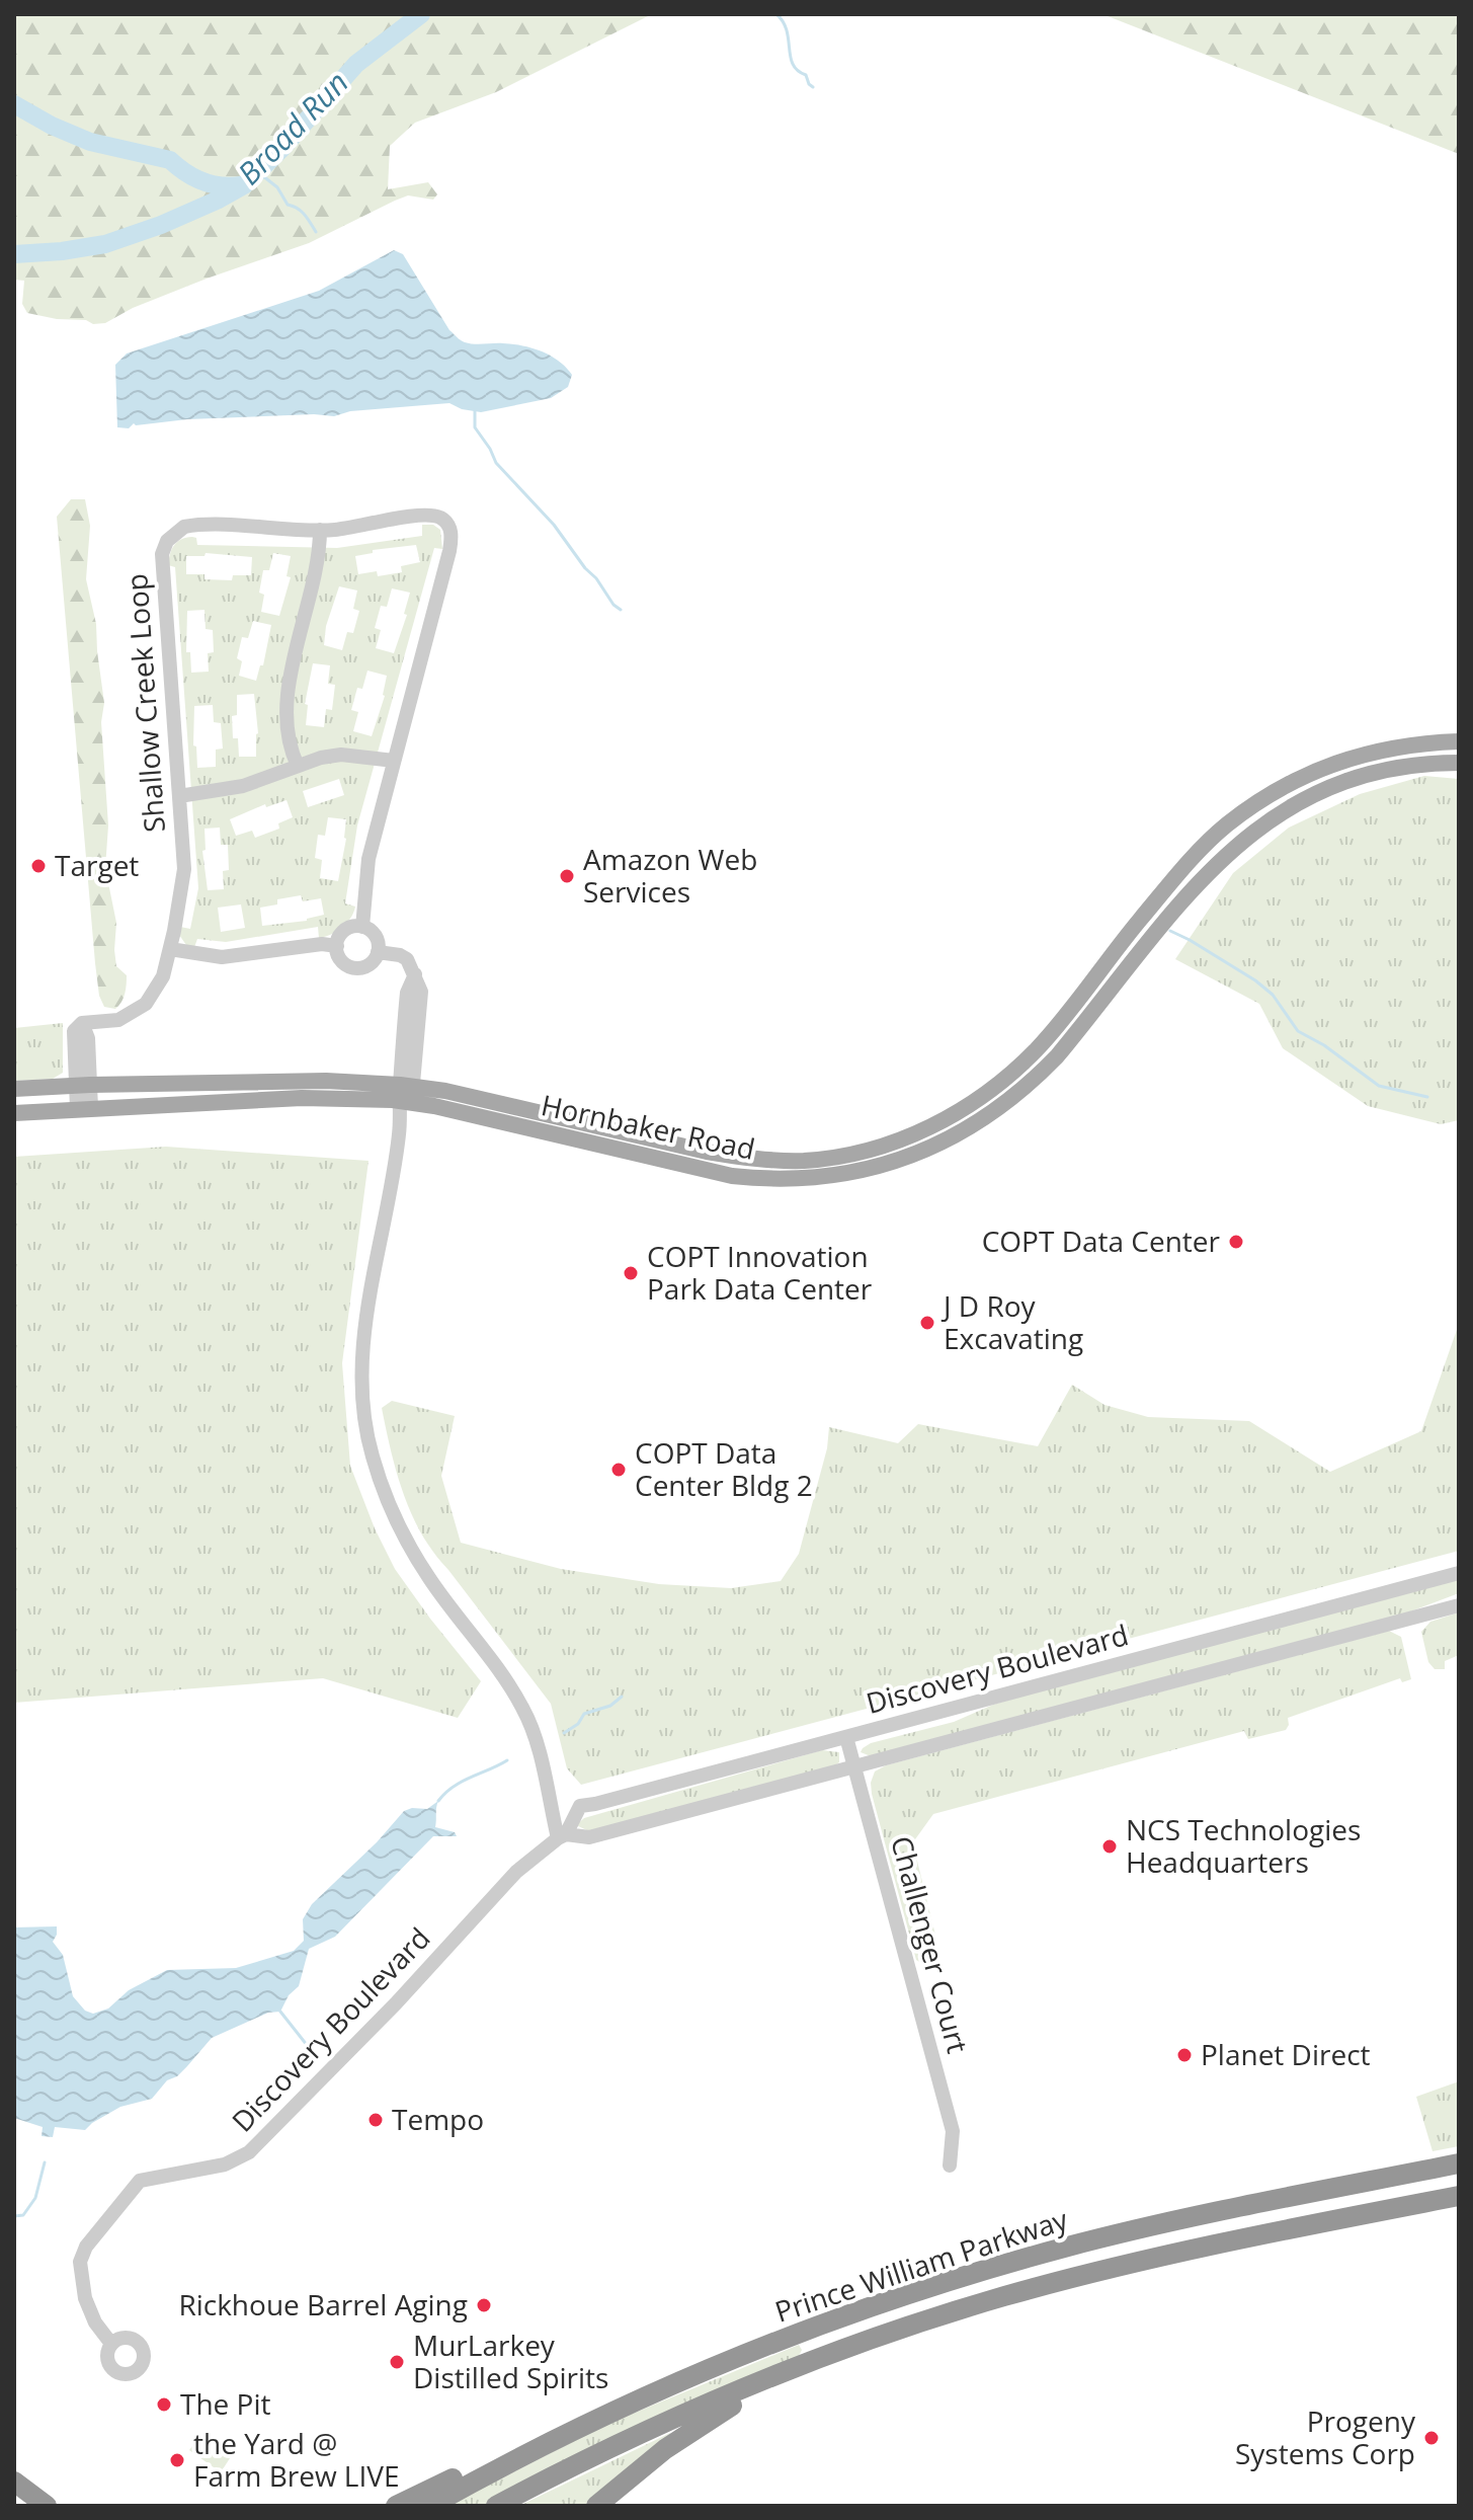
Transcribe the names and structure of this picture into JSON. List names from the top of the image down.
{
  "streets": {
    "highway": ["Prince William Parkway"],
    "main road": ["Hornbaker Road"],
    "street": ["Shallow Creek Loop", "Discovery Boulevard", "Challenger Court"]
  },
  "crossings": [
    ["Shallow Creek Loop", "Hornbaker Road"],
    ["Discovery Boulevard", "Challenger Court"]
  ],
  "water": ["Broad Run"],
  "places": [
    "Target",
    "Amazon Web Services",
    "COPT Data Center",
    "COPT Innovation Park Data Center",
    "J D Roy Excavating",
    "COPT Data Center Bldg 2",
    "NCS Technologies Headquarters",
    "Planet Direct",
    "Tempo",
    "Rickhoue Barrel Aging",
    "MurLarkey Distilled Spirits",
    "The Pit",
    "Progeny Systems Corp",
    "the Yard @ Farm Brew LIVE"
  ]
}
